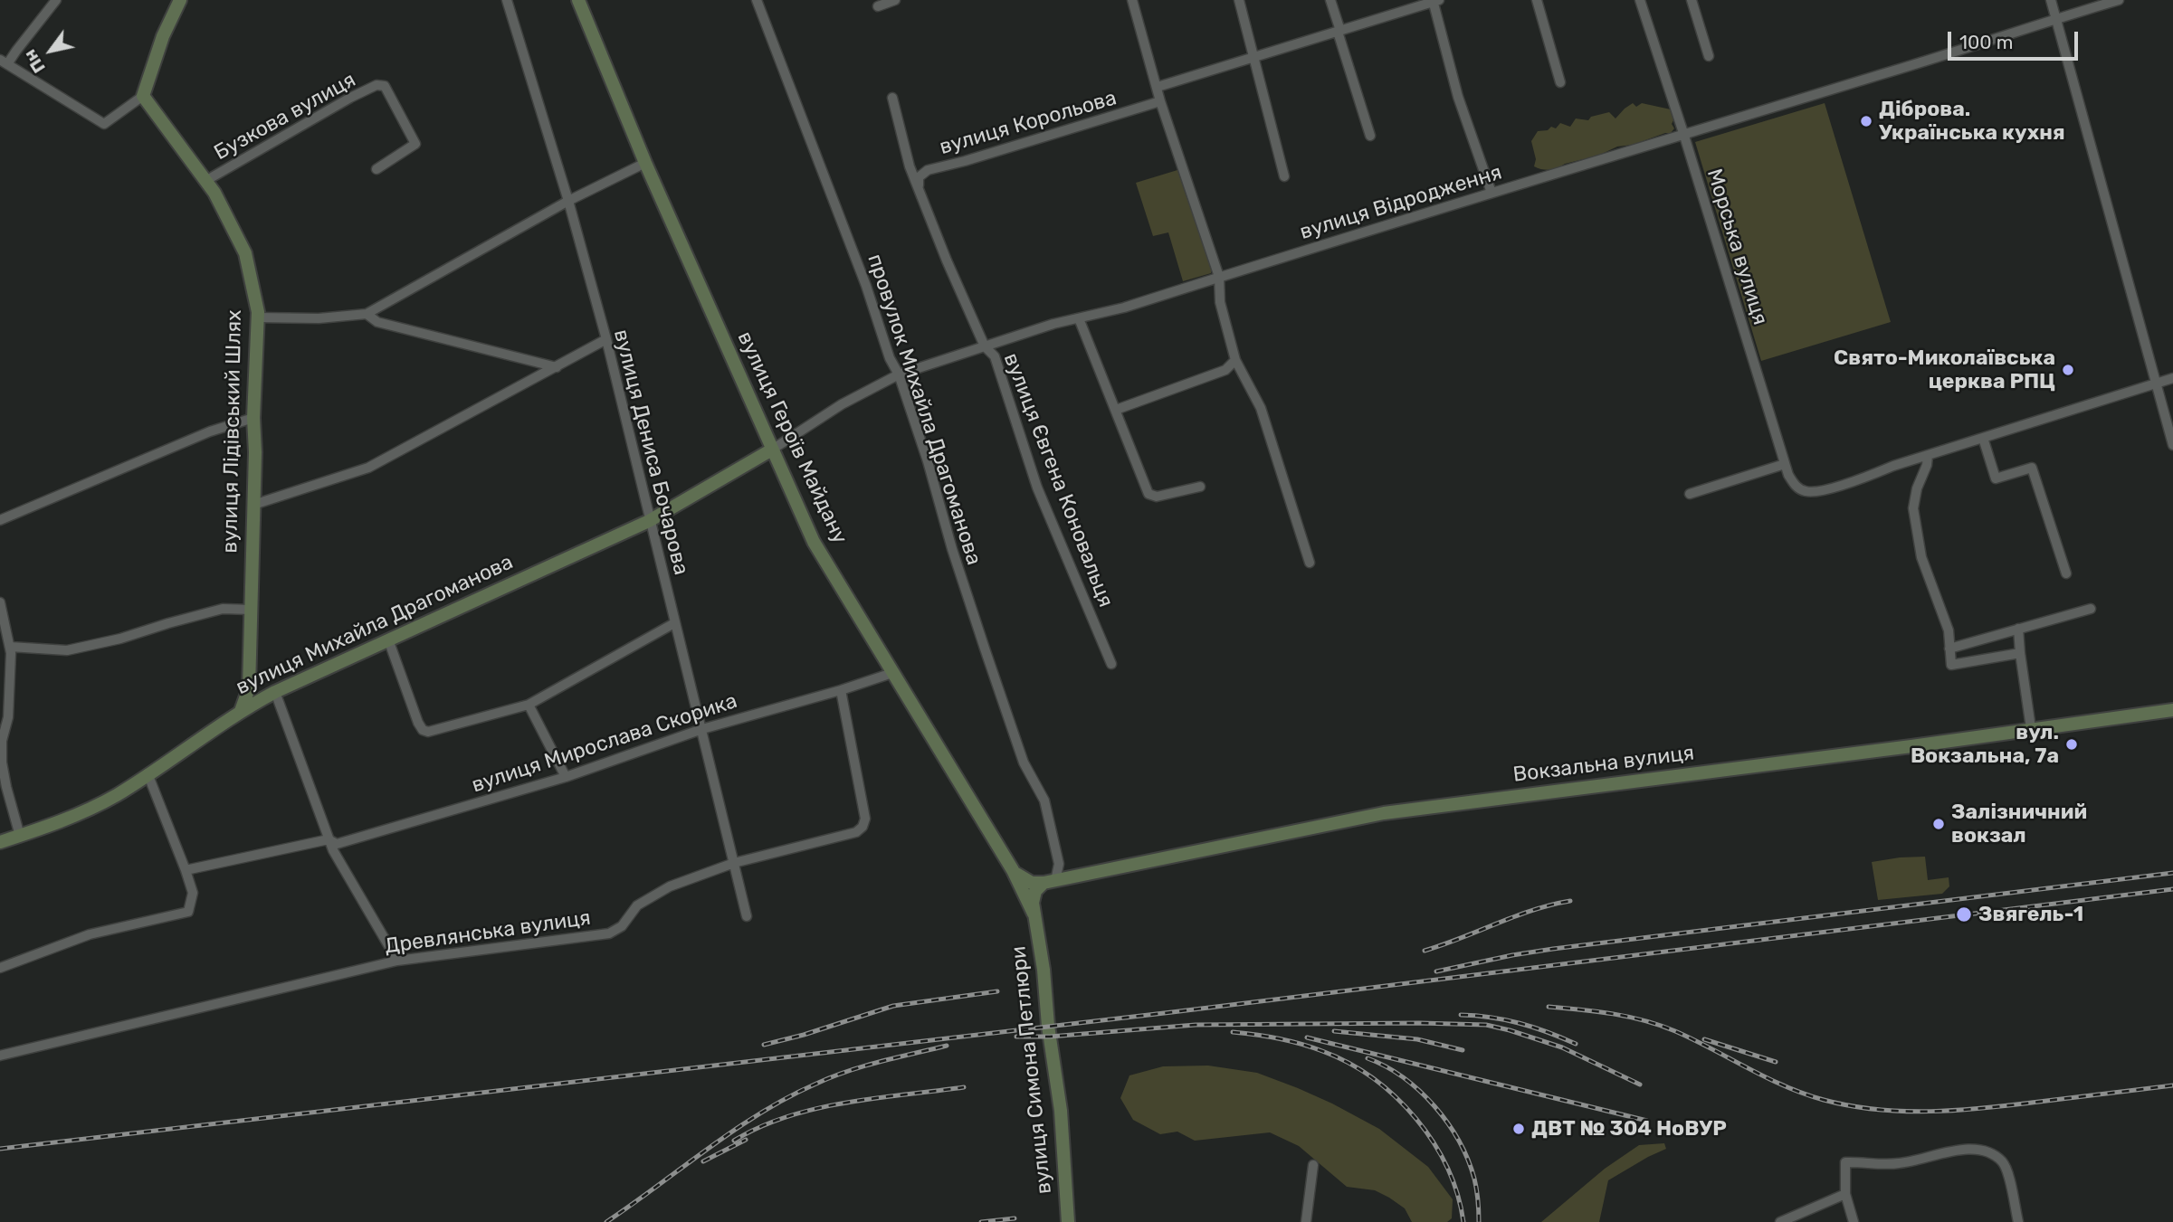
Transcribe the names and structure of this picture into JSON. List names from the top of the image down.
{
  "streets": {
    "street": [
      "Бузкова вулиця",
      "вулиця Корольова",
      "вулиця Відродження",
      "Морська вулиця",
      "провулок Михайла Драгоманова",
      "вулиця Лідівський Шлях",
      "вулиця Героїв Майдану",
      "вулиця Дениса Бочарова",
      "вулиця Євгена Коновальця",
      "вулиця Михайла Драгоманова",
      "вулиця Мирослава Скорика",
      "Вокзальна вулиця",
      "Древлянська вулиця",
      "вулиця Симона Петлюри"
    ]
  },
  "crossings": [
    ["Бузкова вулиця", "вулиця Лідівський Шлях"],
    ["вулиця Корольова", "вулиця Євгена Коновальця"],
    ["вулиця Відродження", "Морська вулиця"],
    ["вулиця Відродження", "провулок Михайла Драгоманова"],
    ["вулиця Відродження", "вулиця Героїв Майдану"],
    ["вулиця Відродження", "вулиця Євгена Коновальця"],
    ["вулиця Відродження", "вулиця Михайла Драгоманова"],
    ["провулок Михайла Драгоманова", "Вокзальна вулиця"],
    ["вулиця Лідівський Шлях", "вулиця Михайла Драгоманова"],
    ["вулиця Героїв Майдану", "вулиця Михайла Драгоманова"],
    ["вулиця Героїв Майдану", "вулиця Мирослава Скорика"],
    ["вулиця Героїв Майдану", "вулиця Симона Петлюри"],
    ["вулиця Дениса Бочарова", "вулиця Михайла Драгоманова"],
    ["вулиця Дениса Бочарова", "вулиця Мирослава Скорика"],
    ["вулиця Дениса Бочарова", "Древлянська вулиця"],
    ["вулиця Мирослава Скорика", "Древлянська вулиця"]
  ],
  "places": [
    "Діброва. Українська кухня",
    "Свято-Миколаївська церква РПЦ",
    "вул. Вокзальна, 7а",
    "Залізничний вокзал",
    "Звягель-1",
    "ДВТ № 304 НоВУР"
  ],
  "scale_bar": "100 m",
  "north": "bottom left"
}
